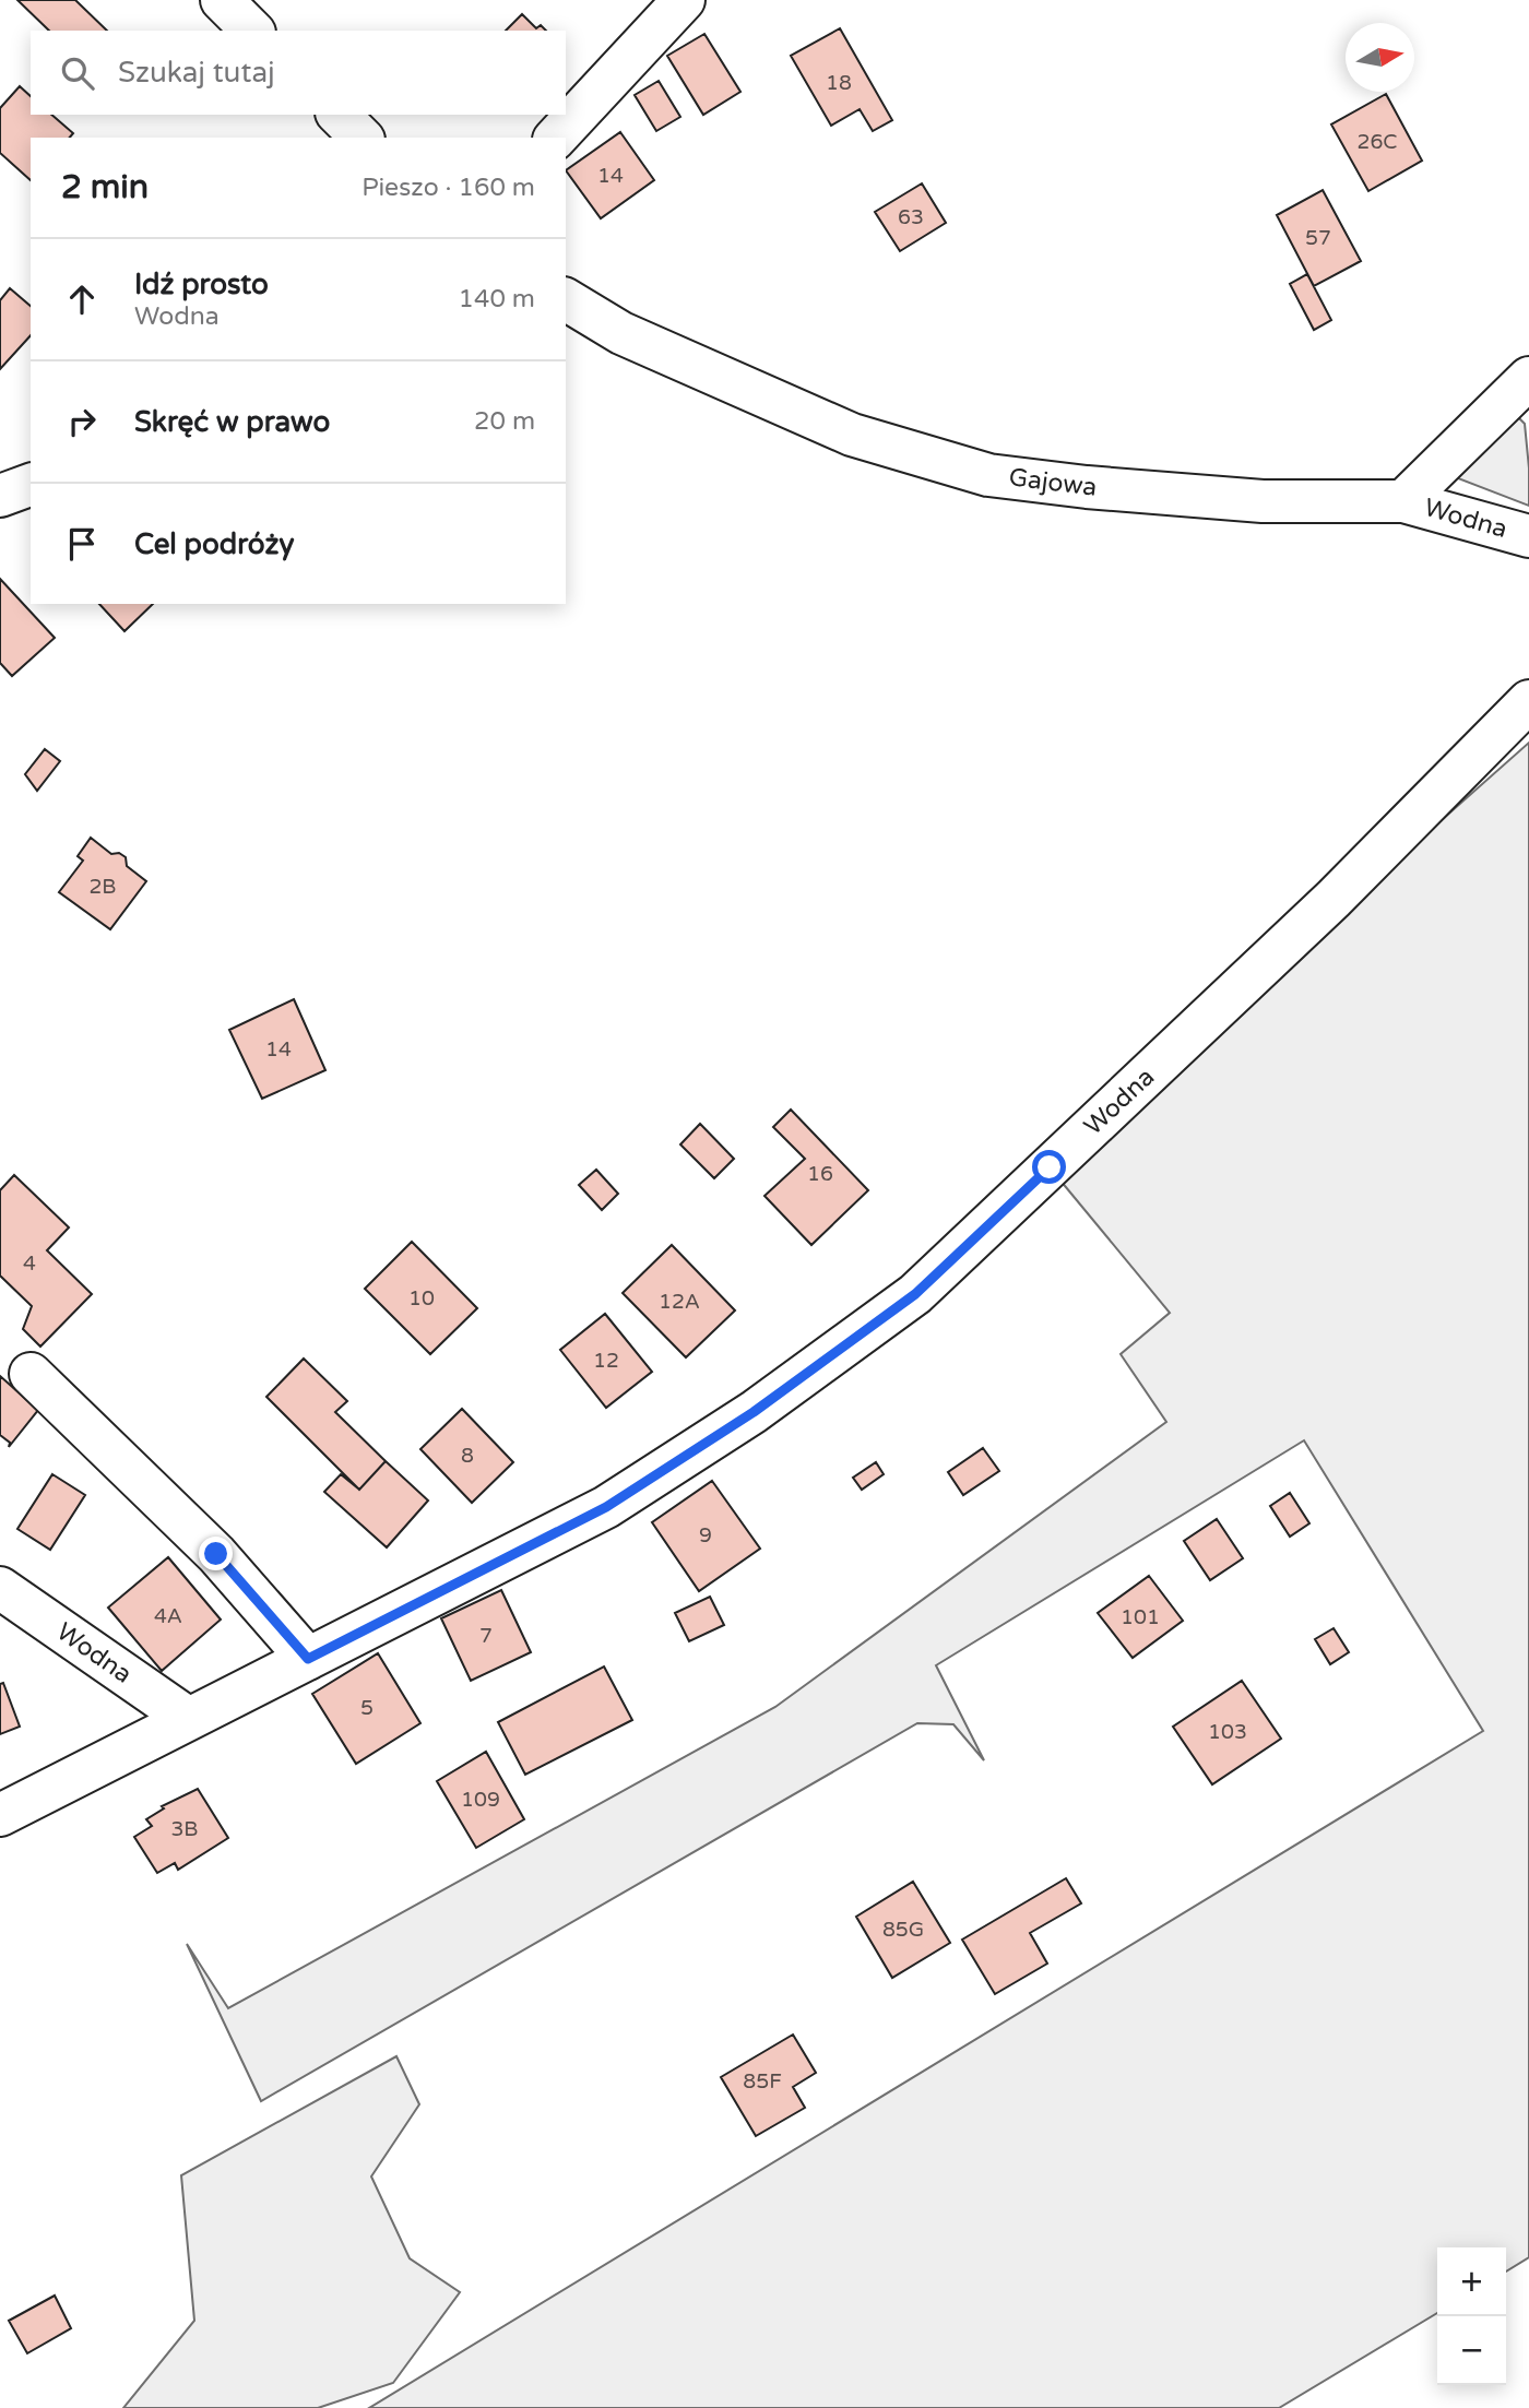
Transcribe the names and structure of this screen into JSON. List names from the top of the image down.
{
  "streets": {
    "street": ["Gajowa", "Wodna"]
  },
  "crossings": [
    ["Gajowa", "Wodna"]
  ],
  "house_numbers": [
    "18",
    "26C",
    "14",
    "63",
    "57",
    "2B",
    "14",
    "16",
    "4",
    "10",
    "12A",
    "12",
    "8",
    "9",
    "4A",
    "101",
    "7",
    "5",
    "103",
    "109",
    "3B",
    "85G",
    "85F"
  ],
  "north": "right",
  "page": {
    "search": "Szukaj tutaj",
    "heading": ["2 min", "Pieszo · 160 m"],
    "list": [
      ["Idź prosto", "Wodna", "140 m"],
      ["Skręć w prawo", "20 m"],
      "Cel podróży"
    ],
    "map_buttons": ["+", "−"]
  }
}
